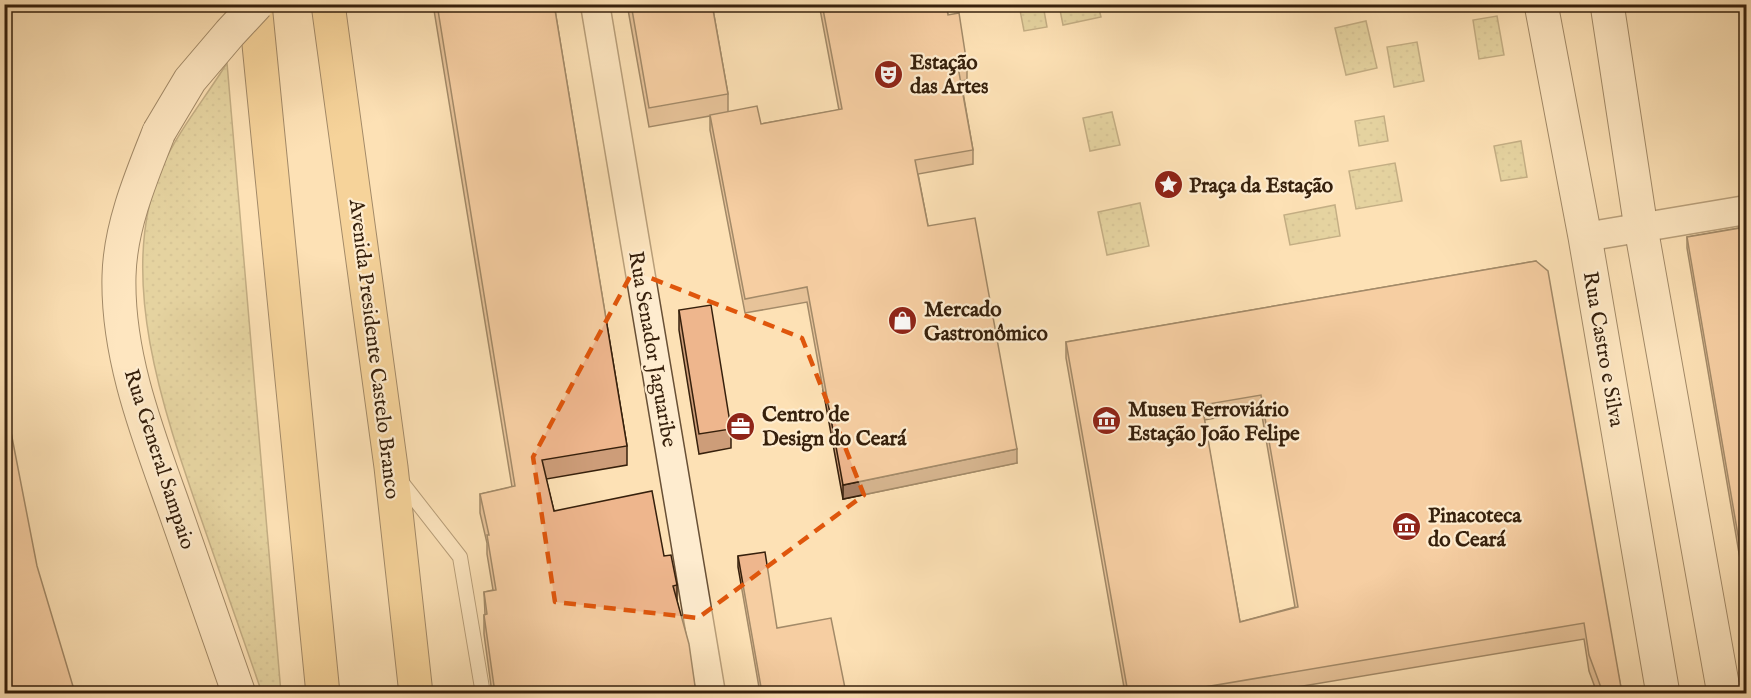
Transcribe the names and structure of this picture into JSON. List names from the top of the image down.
{
  "streets": {
    "main road": ["Avenida Presidente Castelo Branco"],
    "street": ["Rua Senador Jaguaribe", "Rua Castro e Silva", "Rua General Sampaio"]
  },
  "places": {
    "theatre": ["Estação das Artes"],
    "place": ["Praça da Estação"],
    "shop": ["Mercado Gastronômico"],
    "museum": ["Museu Ferroviário Estação João Felipe", "Pinacoteca do Ceará"],
    "office": ["Centro de Design do Ceará"]
  }
}
